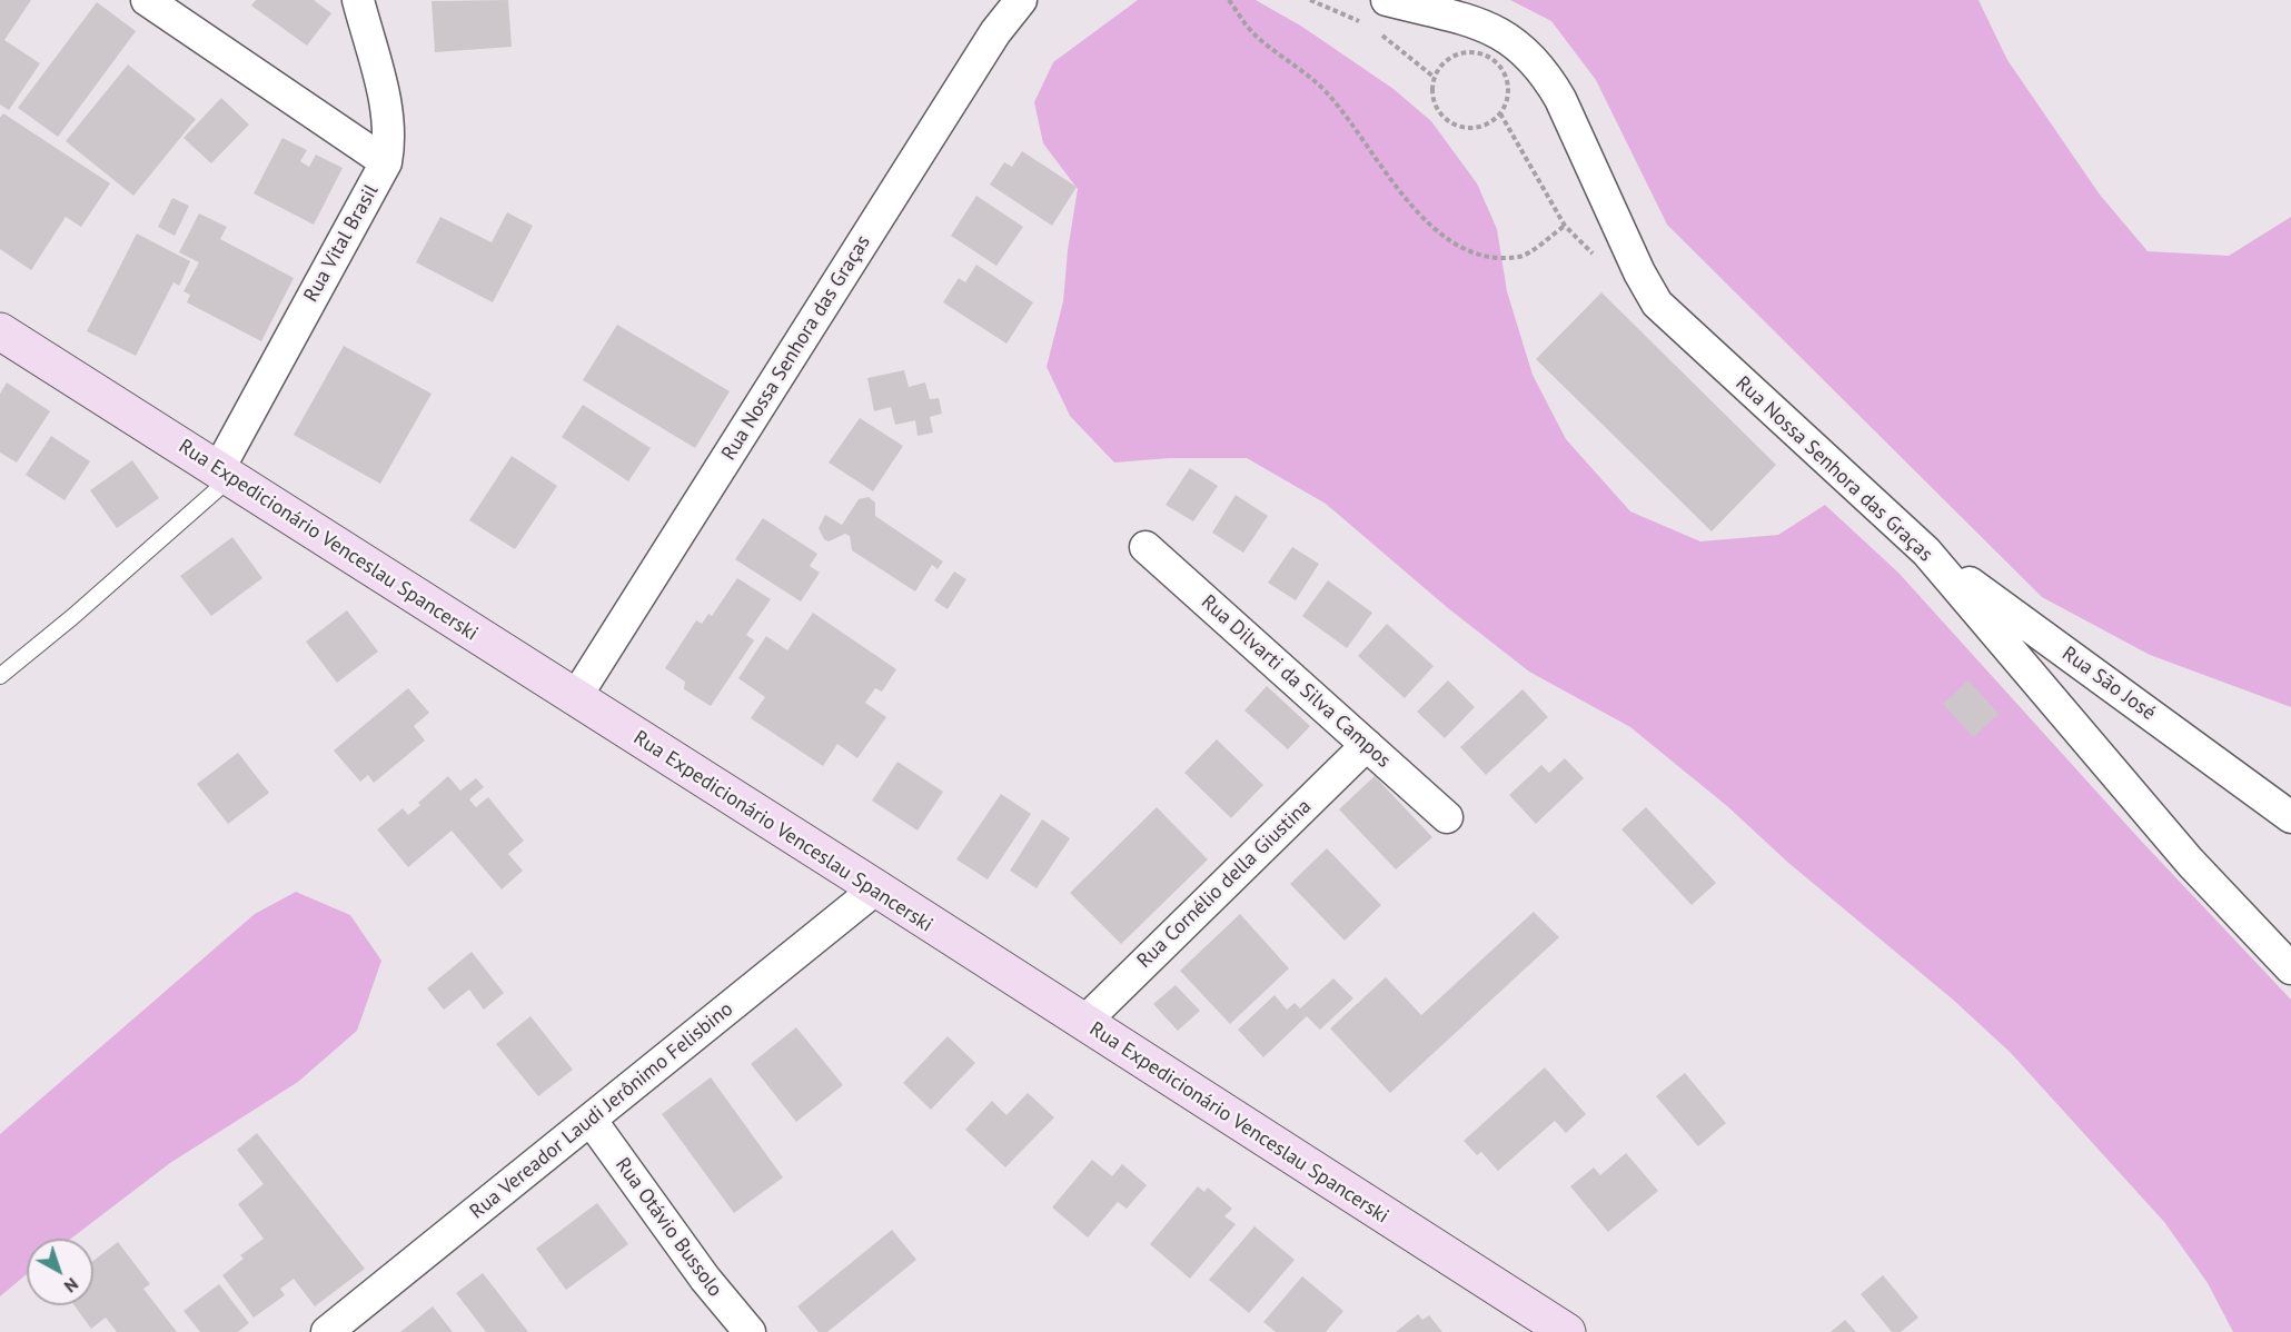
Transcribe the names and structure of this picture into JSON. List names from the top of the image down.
{
  "streets": {
    "street": [
      "Rua Vital Brasil",
      "Rua Nossa Senhora das Graças",
      "Rua Expedicionário Venceslau Spancerski",
      "Rua Dilvarti da Silva Campos",
      "Rua São José",
      "Rua Cornélio della Giustina",
      "Rua Vereador Laudi Jerônimo Felisbino",
      "Rua Otávio Bussolo"
    ]
  },
  "crossings": [
    ["Rua Vital Brasil", "Rua Expedicionário Venceslau Spancerski"],
    ["Rua Nossa Senhora das Graças", "Rua Expedicionário Venceslau Spancerski"],
    ["Rua Nossa Senhora das Graças", "Rua São José"],
    ["Rua Expedicionário Venceslau Spancerski", "Rua Cornélio della Giustina"],
    ["Rua Expedicionário Venceslau Spancerski", "Rua Vereador Laudi Jerônimo Felisbino"],
    ["Rua Dilvarti da Silva Campos", "Rua Cornélio della Giustina"],
    ["Rua Vereador Laudi Jerônimo Felisbino", "Rua Otávio Bussolo"]
  ],
  "north": "bottom right"
}
